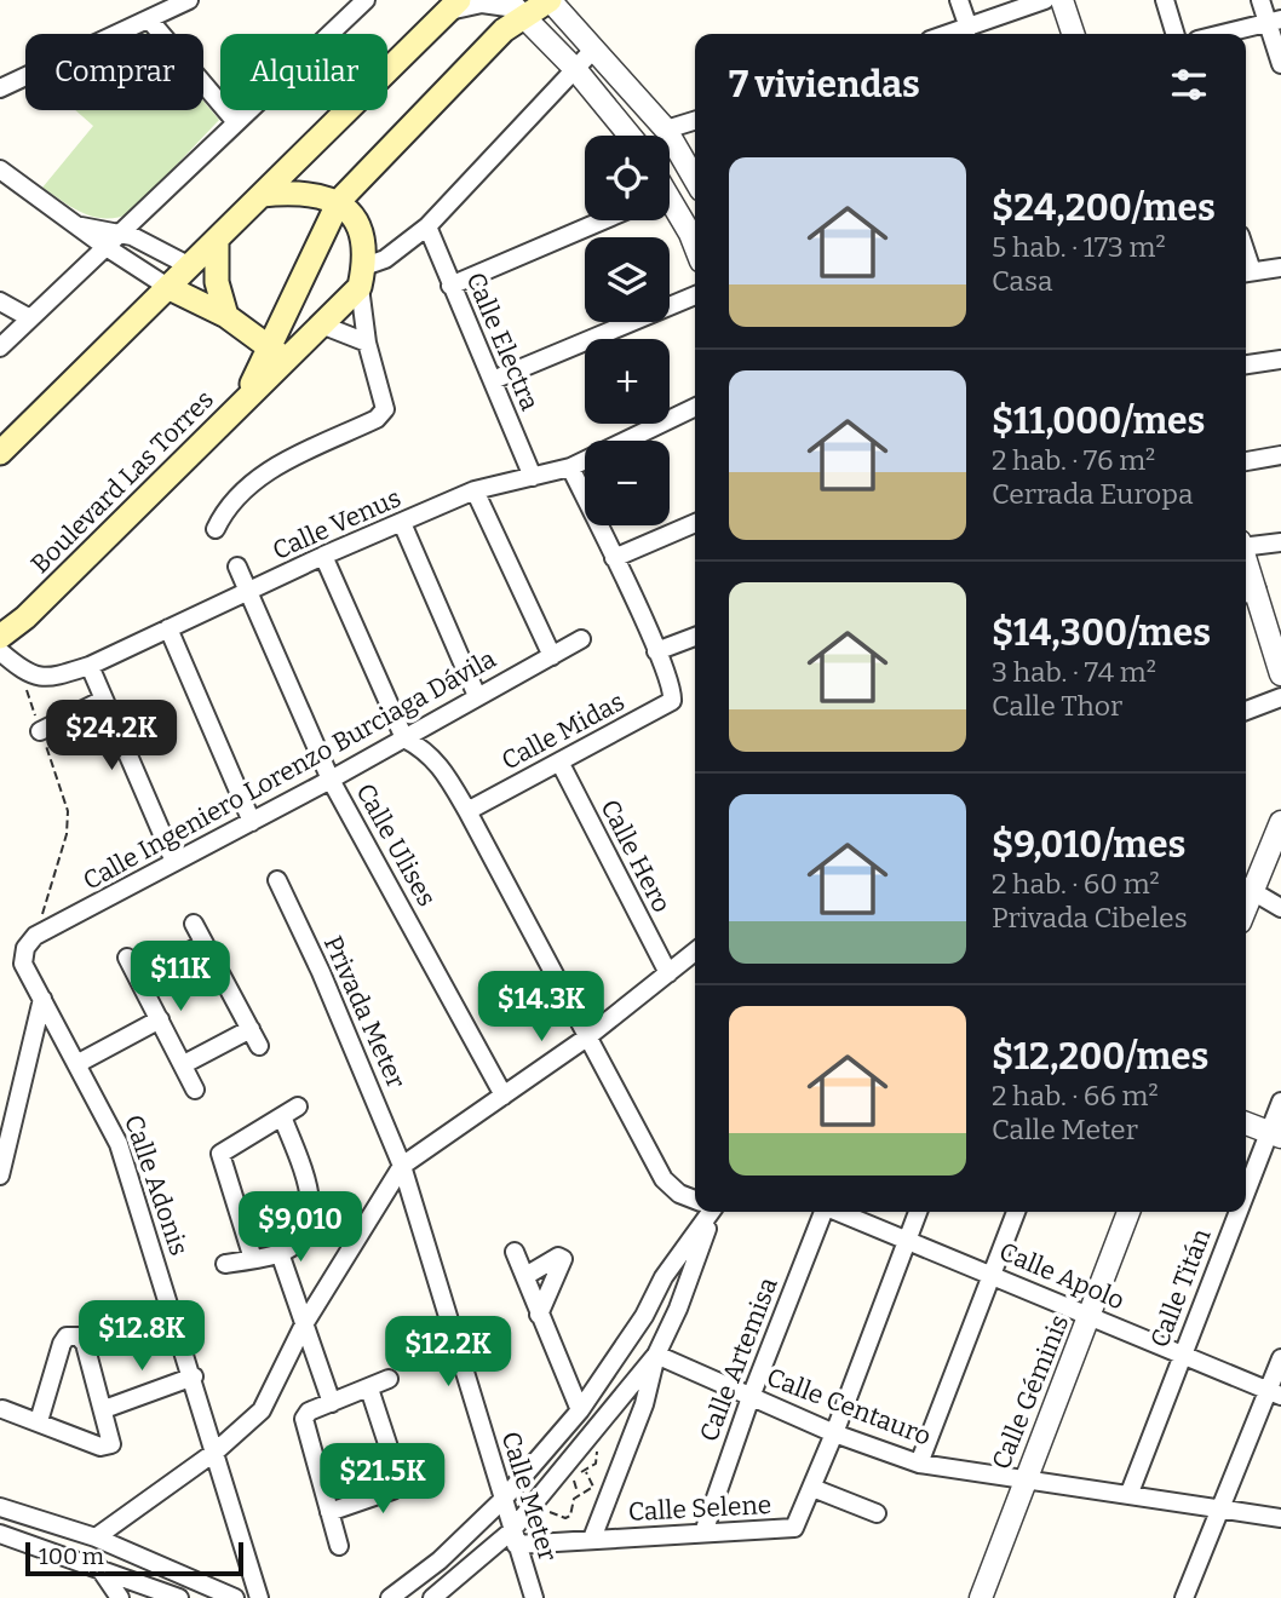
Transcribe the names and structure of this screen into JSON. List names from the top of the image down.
{
  "streets": {
    "main road": ["Boulevard Las Torres"],
    "street": [
      "Calle Electra",
      "Calle Venus",
      "Calle Midas",
      "Calle Ingeniero Lorenzo Burciaga Dávila",
      "Calle Ulises",
      "Calle Hero",
      "Privada Meter",
      "Calle Adonis",
      "Calle Apolo",
      "Calle Titán",
      "Calle Artemisa",
      "Calle Géminis",
      "Calle Centauro",
      "Calle Meter",
      "Calle Selene"
    ]
  },
  "crossings": [
    ["Calle Electra", "Calle Venus"],
    ["Calle Venus", "Calle Ulises"],
    ["Calle Midas", "Calle Hero"],
    ["Calle Ingeniero Lorenzo Burciaga Dávila", "Calle Ulises"],
    ["Calle Ingeniero Lorenzo Burciaga Dávila", "Calle Adonis"],
    ["Privada Meter", "Calle Meter"],
    ["Calle Apolo", "Calle Titán"],
    ["Calle Apolo", "Calle Géminis"],
    ["Calle Apolo", "Calle Selene"],
    ["Calle Titán", "Calle Centauro"],
    ["Calle Artemisa", "Calle Centauro"],
    ["Calle Artemisa", "Calle Selene"],
    ["Calle Géminis", "Calle Centauro"],
    ["Calle Centauro", "Calle Selene"],
    ["Calle Meter", "Calle Selene"]
  ],
  "scale_bar": "100 m",
  "page": {
    "chip": ["Comprar", "Alquilar"],
    "heading": "7 viviendas",
    "map_buttons": ["+", "−"],
    "list": [
      {
        "name": "$24,200/mes",
        "note": "5 hab. · 173 m² · Casa"
      },
      {
        "name": "$11,000/mes",
        "note": "2 hab. · 76 m² · Cerrada Europa"
      },
      {
        "name": "$14,300/mes",
        "note": "3 hab. · 74 m² · Calle Thor"
      },
      {
        "name": "$9,010/mes",
        "note": "2 hab. · 60 m² · Privada Cibeles"
      },
      {
        "name": "$12,200/mes",
        "note": "2 hab. · 66 m² · Calle Meter"
      }
    ],
    "price": [
      "$24.2K",
      "$11K",
      "$14.3K",
      "$9,010",
      "$12.8K",
      "$12.2K",
      "$21.5K"
    ],
    "scale": "100 m"
  }
}
